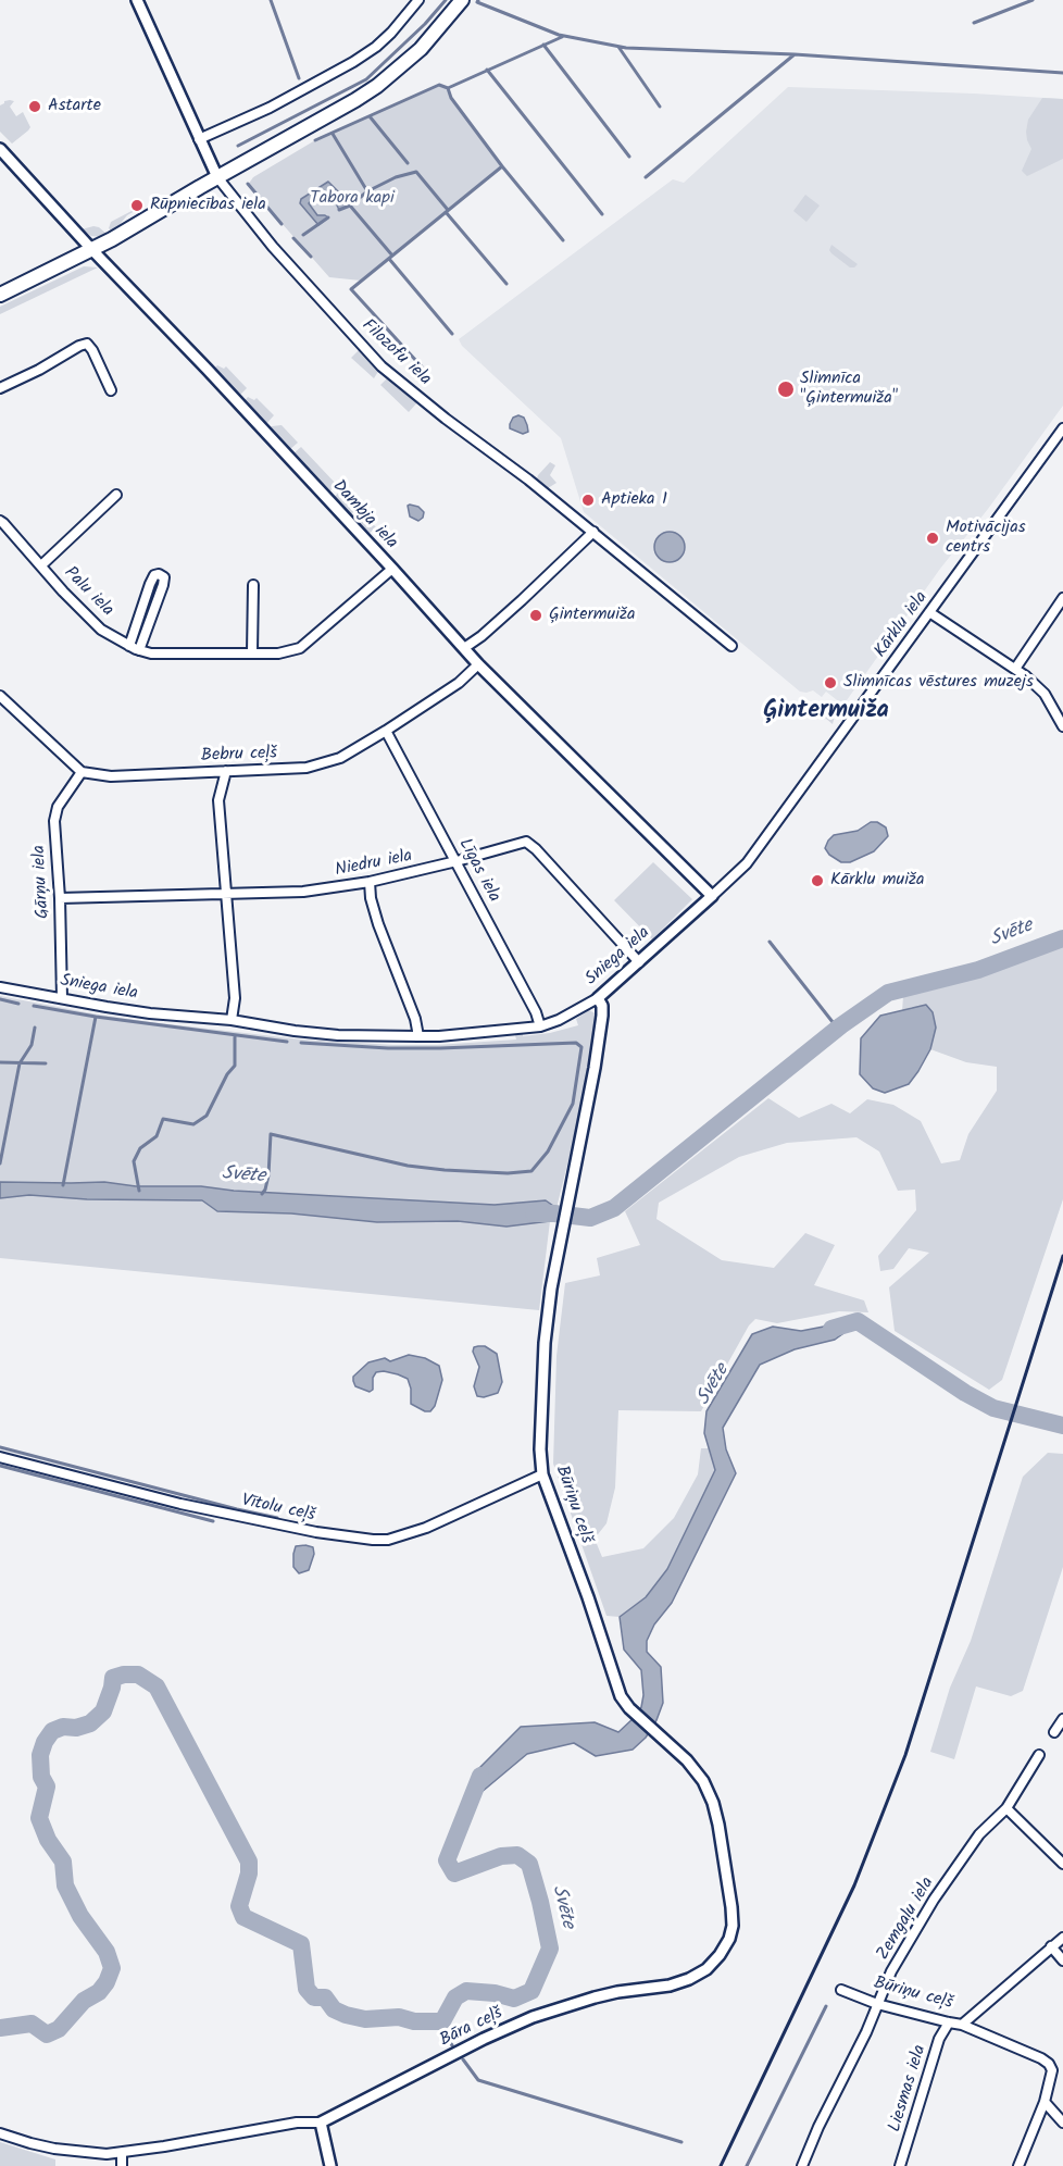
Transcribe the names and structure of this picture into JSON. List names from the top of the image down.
{
  "streets": {
    "street": [
      "Filozofu iela",
      "Dambja iela",
      "Palu iela",
      "Kārklu iela",
      "Bebru ceļš",
      "Niedru iela",
      "Līgas iela",
      "Gārņu iela",
      "Sniega iela",
      "Būriņu ceļš",
      "Vītolu ceļš",
      "Zemgaļu iela",
      "Bāra ceļš",
      "Liesmas iela"
    ]
  },
  "crossings": [
    ["Dambja iela", "Palu iela"],
    ["Dambja iela", "Kārklu iela"],
    ["Dambja iela", "Bebru ceļš"],
    ["Dambja iela", "Sniega iela"],
    ["Kārklu iela", "Sniega iela"],
    ["Bebru ceļš", "Līgas iela"],
    ["Bebru ceļš", "Gārņu iela"],
    ["Niedru iela", "Līgas iela"],
    ["Niedru iela", "Gārņu iela"],
    ["Niedru iela", "Sniega iela"],
    ["Līgas iela", "Sniega iela"],
    ["Gārņu iela", "Sniega iela"],
    ["Sniega iela", "Būriņu ceļš"],
    ["Būriņu ceļš", "Vītolu ceļš"],
    ["Būriņu ceļš", "Zemgaļu iela"],
    ["Būriņu ceļš", "Bāra ceļš"],
    ["Būriņu ceļš", "Liesmas iela"]
  ],
  "districts": ["Ģintermuiža"],
  "water": ["Svēte"],
  "parks": ["Tabora kapi"],
  "places": [
    "Astarte",
    "Rūpniecības iela",
    "Slimnīca \"Ģintermuiža\"",
    "Aptieka 1",
    "Motivācijas centrs",
    "Ģintermuiža",
    "Slimnīcas vēstures muzejs",
    "Kārklu muiža"
  ]
}
